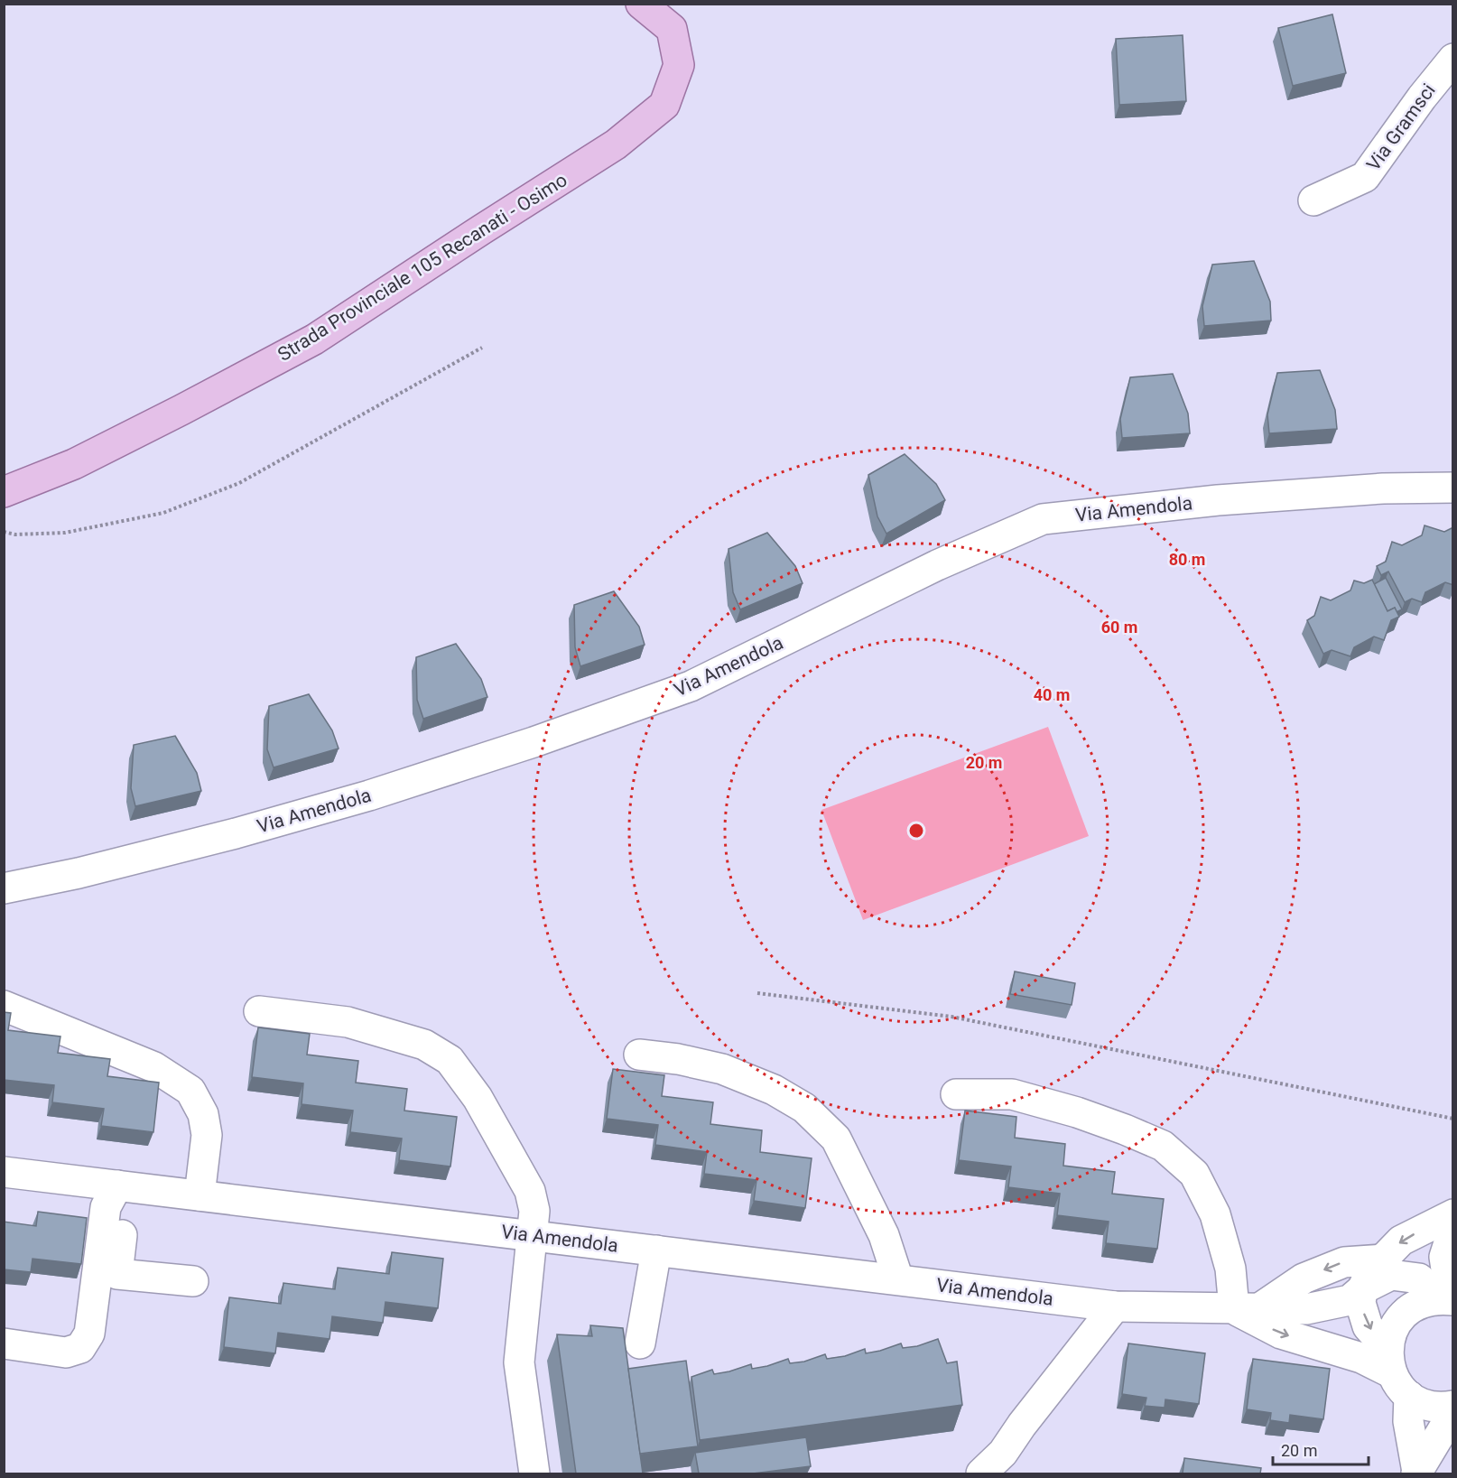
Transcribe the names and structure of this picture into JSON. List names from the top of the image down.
{
  "streets": {
    "main road": ["Strada Provinciale 105 Recanati - Osimo"],
    "street": ["Via Gramsci", "Via Amendola"]
  },
  "scale_bar": "20 m",
  "rings": [
    "80 m",
    "60 m",
    "40 m",
    "20 m"
  ]
}
